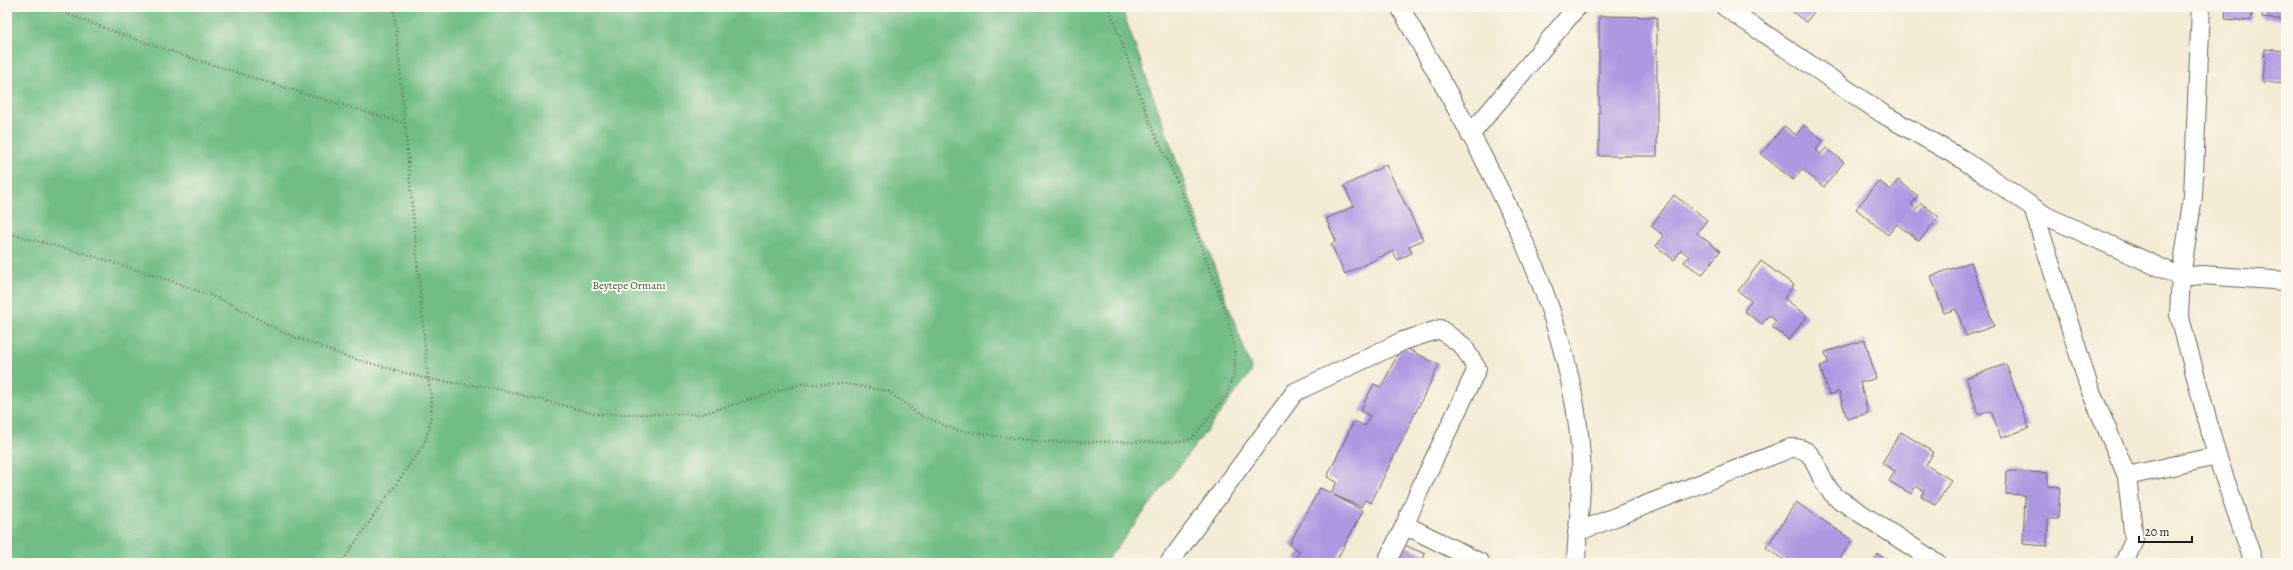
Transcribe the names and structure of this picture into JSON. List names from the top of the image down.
{
  "parks": ["Beytepe Ormanı"],
  "scale_bar": "20 m"
}
